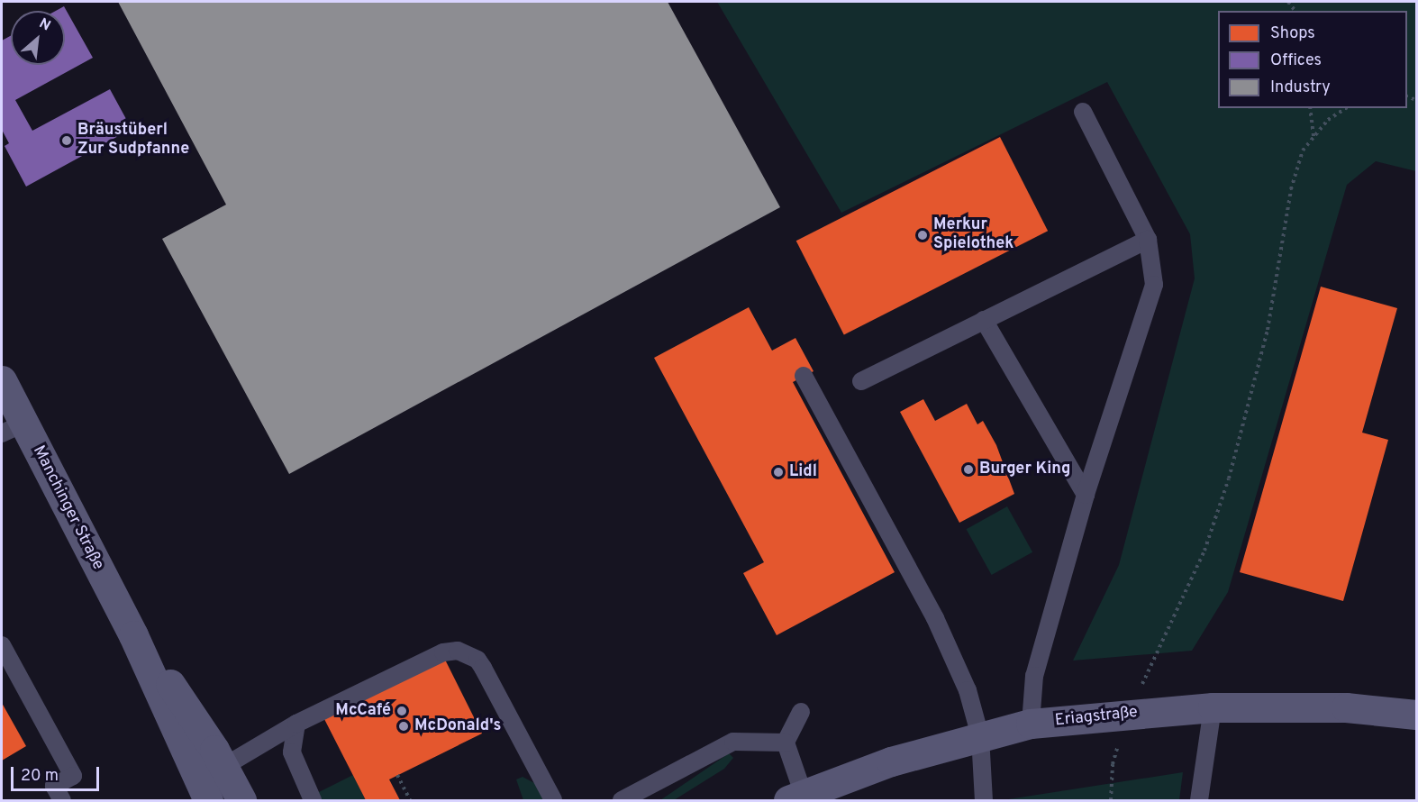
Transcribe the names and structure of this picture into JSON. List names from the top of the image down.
{
  "streets": {
    "main road": ["Manchinger Straße", "Eriagstraße"]
  },
  "places": [
    "Bräustüberl Zur Sudpfanne",
    "Merkur Spielothek",
    "Burger King",
    "Lidl",
    "McCafé",
    "McDonald's"
  ],
  "legend": ["Shops", "Offices", "Industry"],
  "scale_bar": "20 m",
  "north": "top right"
}
